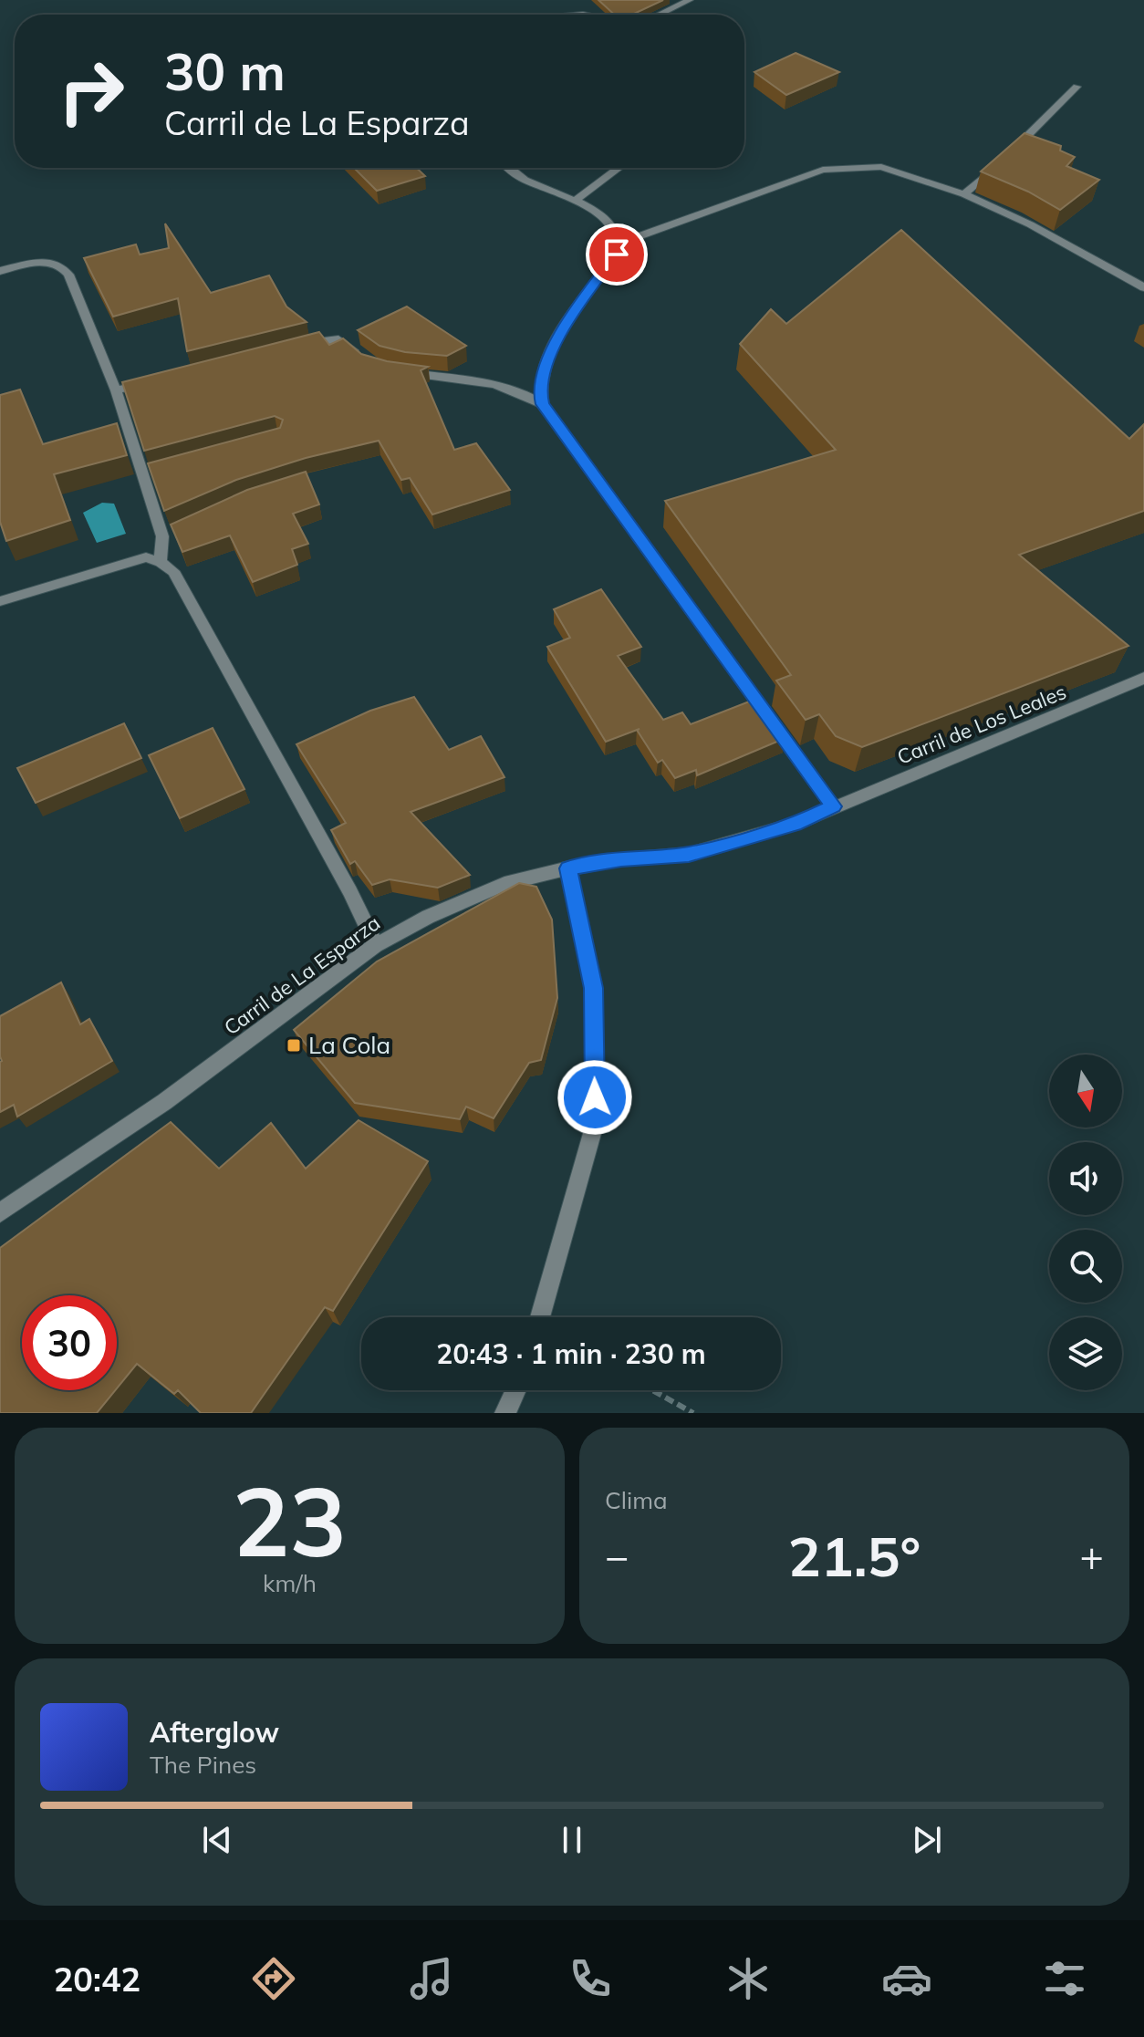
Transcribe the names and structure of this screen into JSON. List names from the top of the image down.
{
  "streets": {
    "street": ["Carril de Los Leales", "Carril de La Esparza"]
  },
  "crossings": [
    ["Carril de Los Leales", "Carril de La Esparza"]
  ],
  "places": {
    "transit": ["La Cola"]
  },
  "north": "bottom",
  "page": {
    "turn": ["30 m", "Carril de La Esparza"],
    "limit": "30",
    "trip": "20:43 · 1 min · 230 m",
    "tile": [
      ["23", "km/h"],
      "Clima"
    ],
    "heat": ["−", "21.5°", "+"],
    "song": ["Afterglow", "The Pines"],
    "tabs": "20:42"
  }
}
